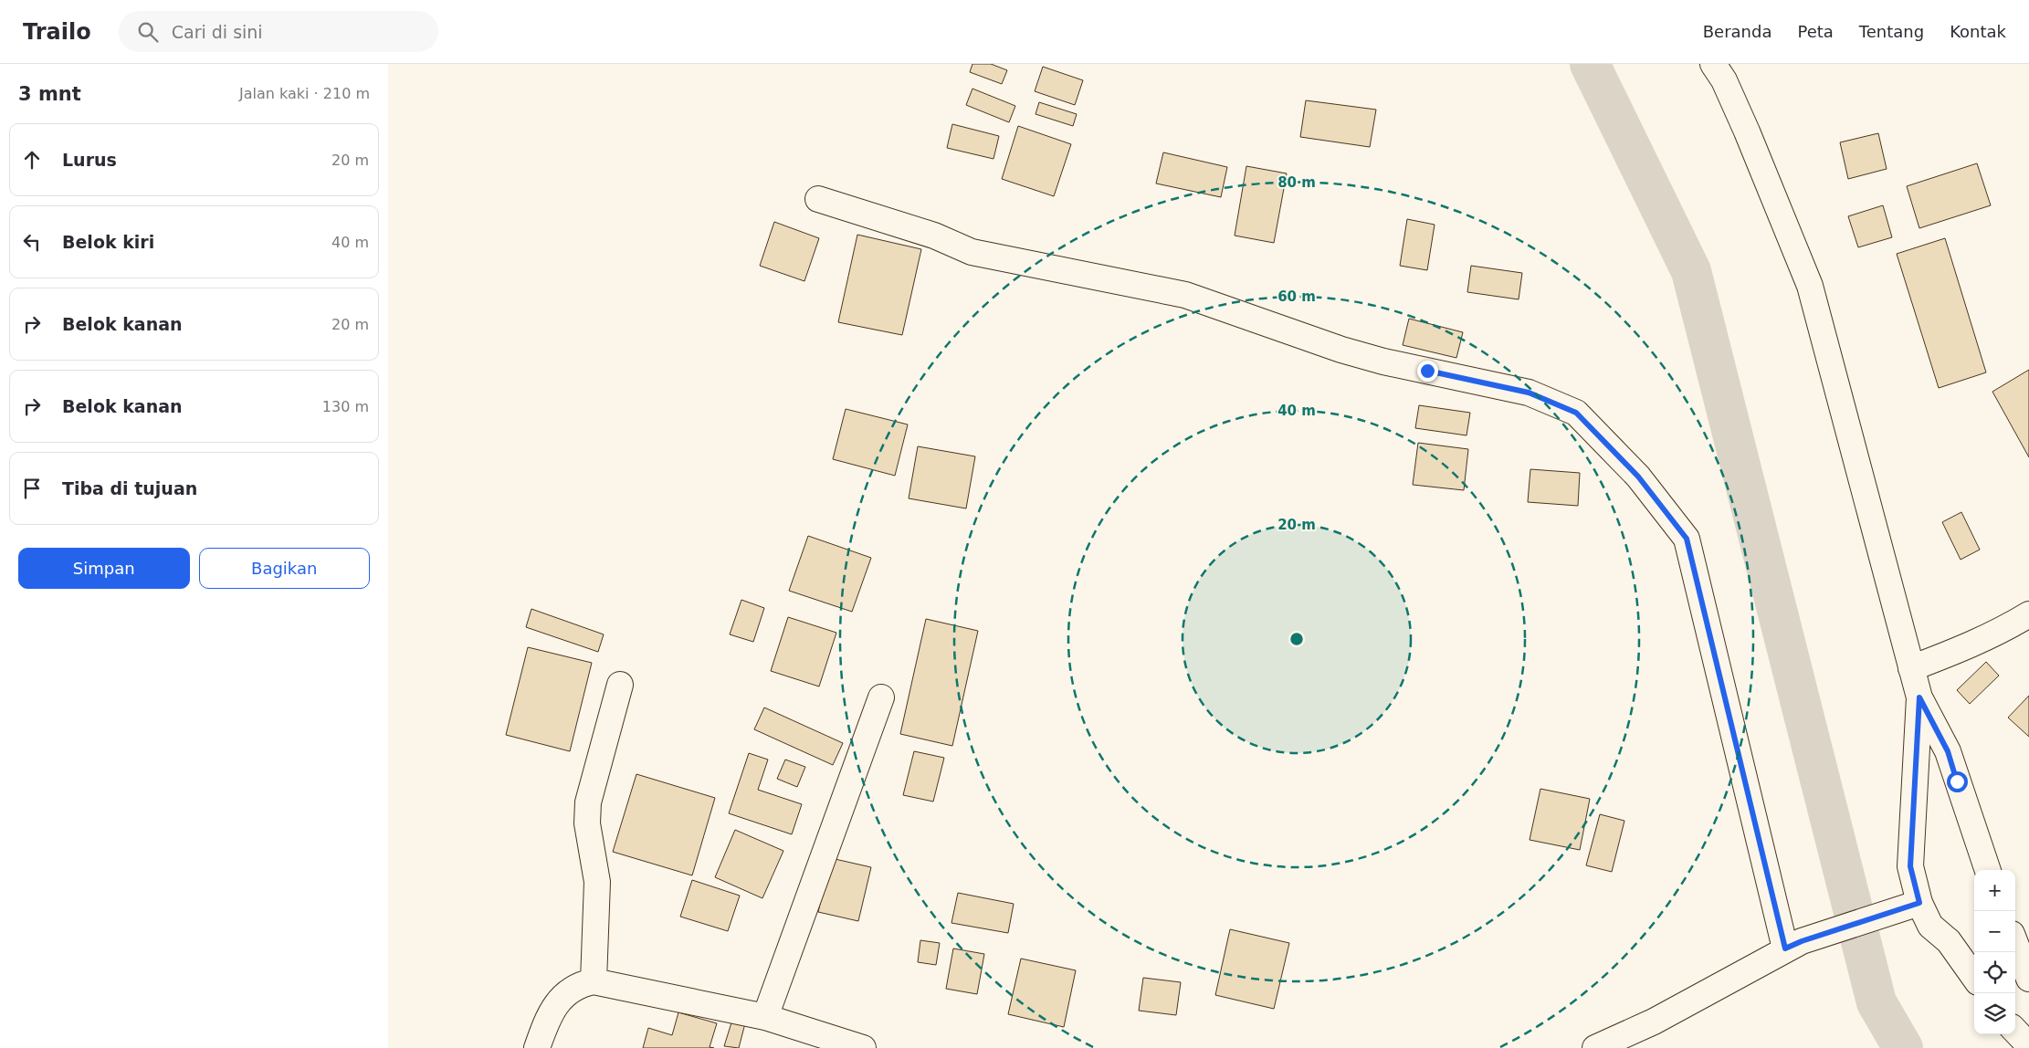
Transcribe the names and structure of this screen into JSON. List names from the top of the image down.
{
  "page": {
    "header": "Trailo",
    "search": "Cari di sini",
    "nav": [
      "Beranda",
      "Peta",
      "Tentang",
      "Kontak"
    ],
    "heading": ["3 mnt", "Jalan kaki · 210 m"],
    "list": [
      ["Lurus", "20 m"],
      ["Belok kiri", "40 m"],
      ["Belok kanan", "20 m"],
      ["Belok kanan", "130 m"],
      "Tiba di tujuan"
    ],
    "buttons": ["Simpan", "Bagikan"],
    "map_buttons": ["+", "−"]
  },
  "rings": [
    "80 m",
    "60 m",
    "40 m",
    "20 m"
  ]
}
